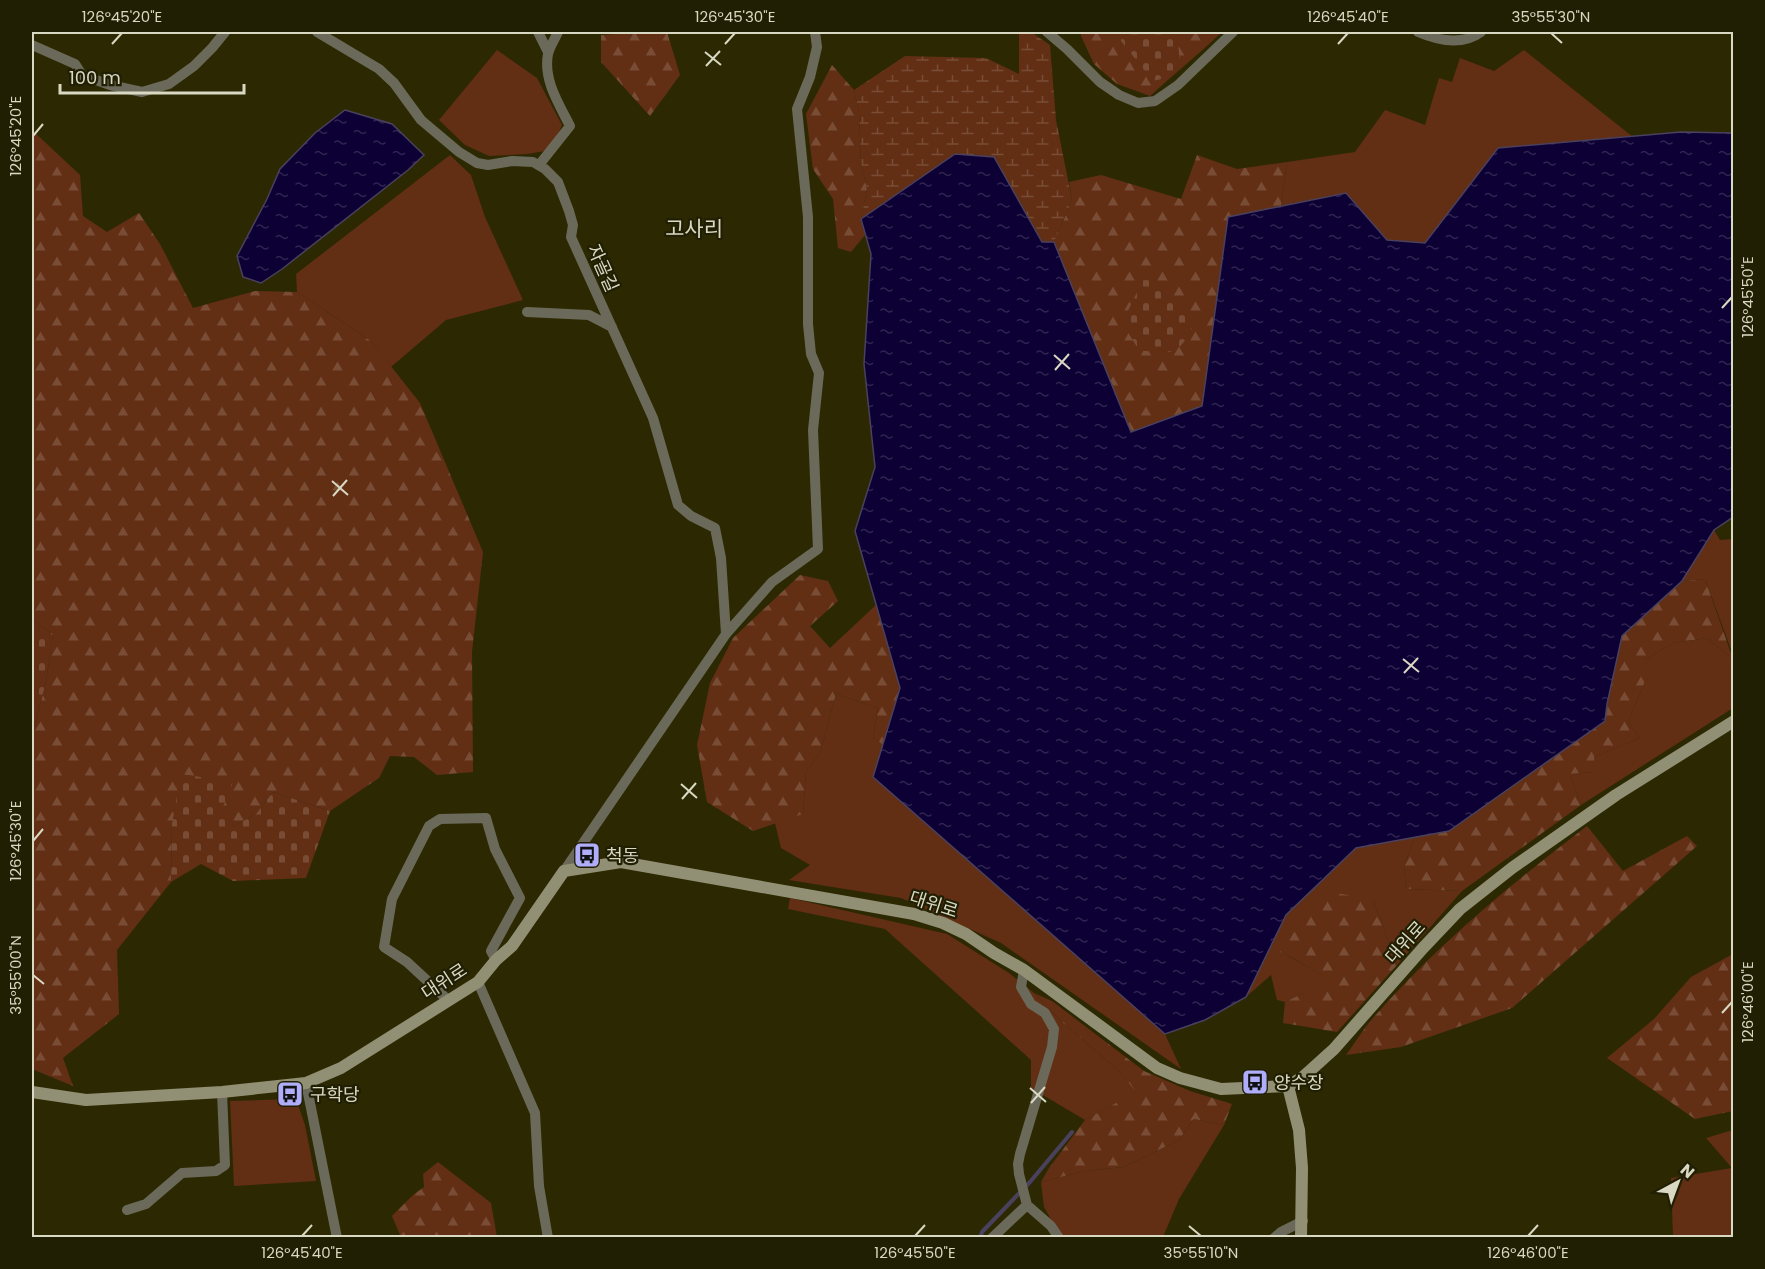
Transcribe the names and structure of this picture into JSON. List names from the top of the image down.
{
  "streets": {
    "main road": ["대위로"],
    "street": ["자골길"]
  },
  "districts": ["고사리"],
  "places": {
    "bus stop": ["척동", "양수장", "구학당"]
  },
  "scale_bar": "100 m",
  "north": "top right",
  "coordinates": [
    "126°45'20\"E",
    "126°45'30\"E",
    "126°45'40\"E",
    "35°55'30\"N",
    "126°45'50\"E",
    "35°55'00\"N",
    "126°46'00\"E",
    "35°55'10\"N"
  ]
}
